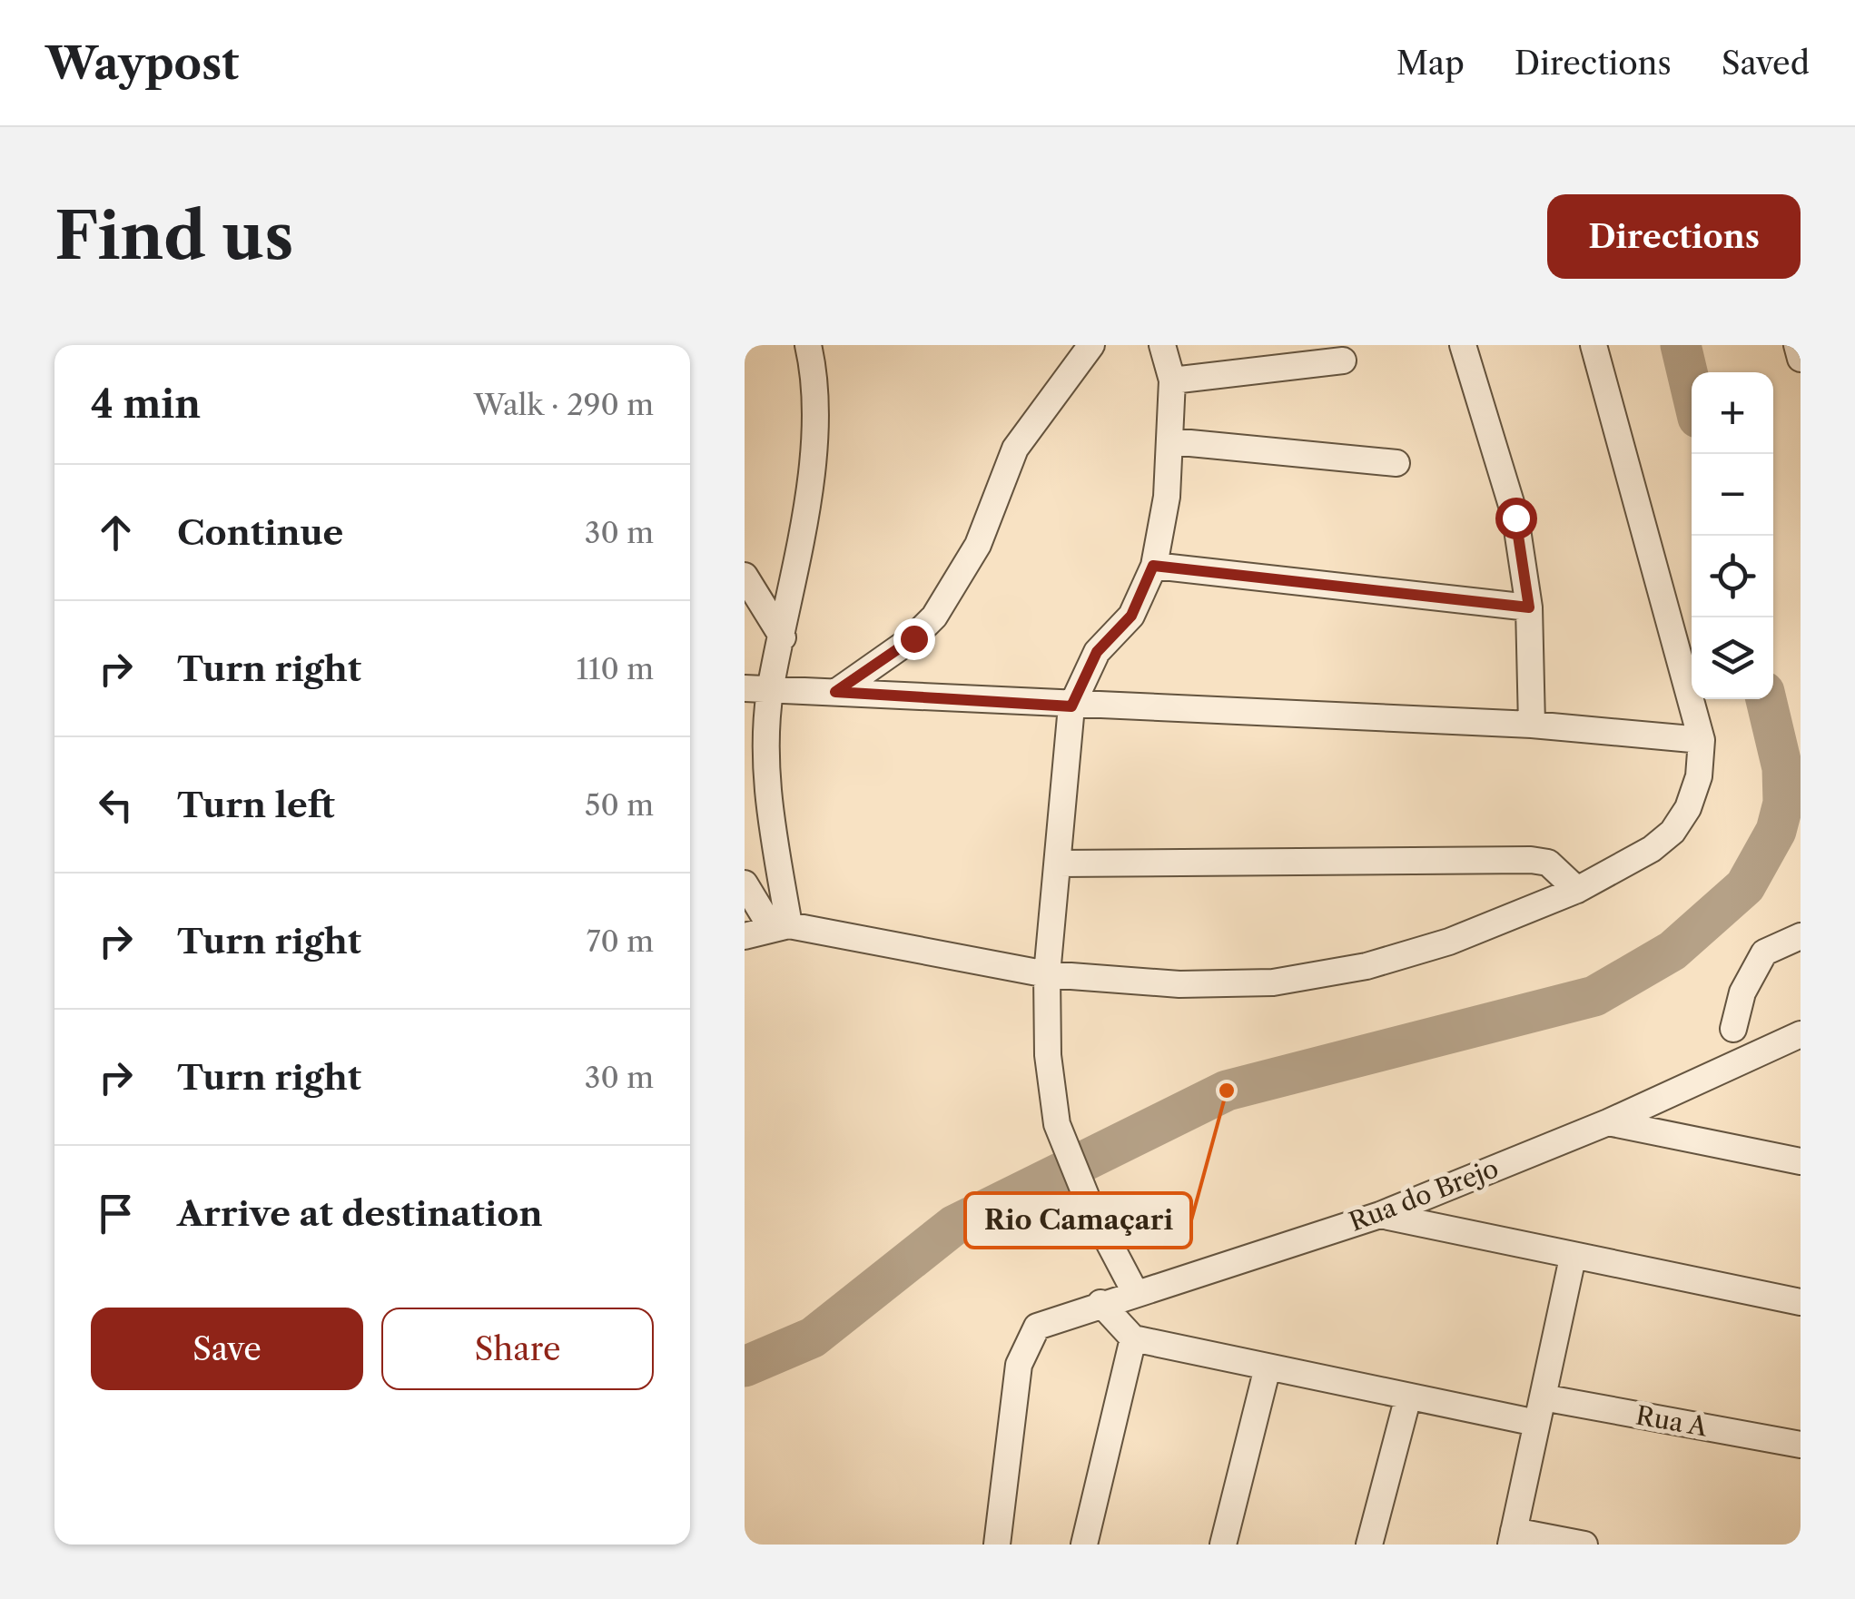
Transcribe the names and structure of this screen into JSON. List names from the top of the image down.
{
  "streets": {
    "street": ["Rua do Brejo", "Rua A"]
  },
  "places": ["Rio Camaçari"],
  "page": {
    "header": "Waypost",
    "nav": ["Map", "Directions", "Saved"],
    "buttons": [
      "Directions",
      ["Save", "Share"]
    ],
    "title": "Find us",
    "heading": ["4 min", "Walk · 290 m"],
    "map_buttons": ["+", "−"],
    "list": [
      ["Continue", "30 m"],
      ["Turn right", "110 m"],
      ["Turn left", "50 m"],
      ["Turn right", "70 m"],
      ["Turn right", "30 m"],
      "Arrive at destination"
    ]
  }
}
